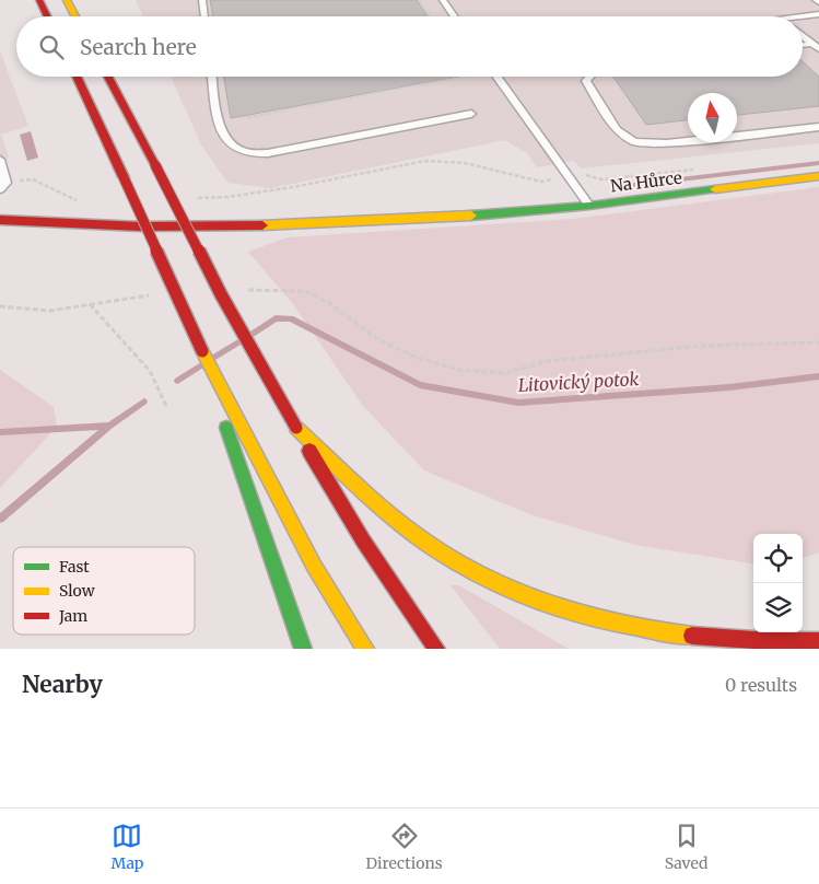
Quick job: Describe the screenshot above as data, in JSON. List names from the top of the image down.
{
  "streets": {
    "main road": ["Na Hůrce"]
  },
  "water": ["Litovický potok"],
  "legend": ["Fast", "Slow", "Jam"],
  "north": "top",
  "page": {
    "search": "Search here",
    "heading": ["Nearby", "0 results"],
    "nav": ["Map", "Directions", "Saved"]
  }
}
